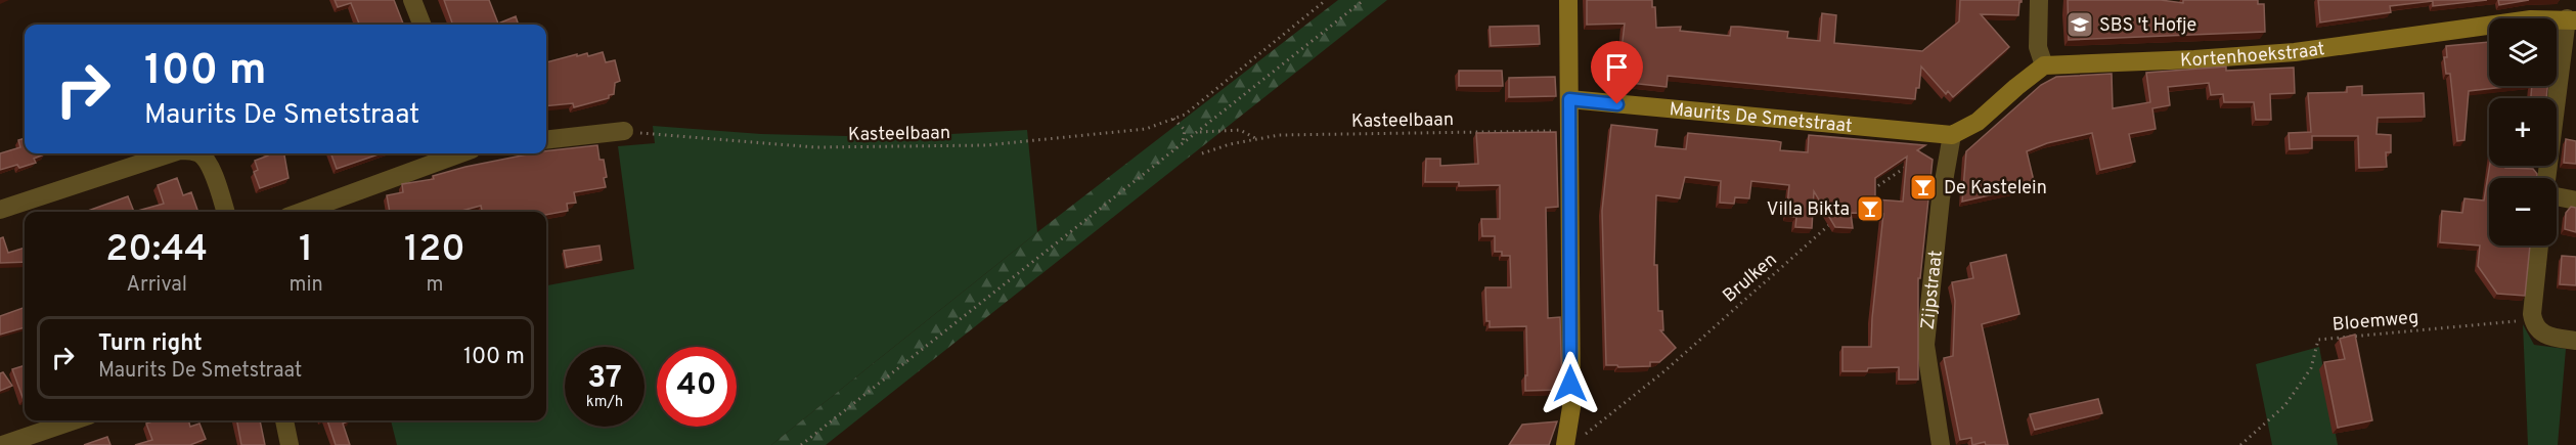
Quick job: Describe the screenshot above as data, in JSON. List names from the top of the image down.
{
  "streets": {
    "street": ["Kortenhoekstraat", "Maurits De Smetstraat", "Zijpstraat"],
    "path": ["Kasteelbaan", "Brulken", "Bloemweg"]
  },
  "crossings": [
    ["Maurits De Smetstraat", "Zijpstraat"]
  ],
  "places": {
    "school or university": ["SBS 't Hofje"],
    "bar": ["De Kastelein", "Villa Bikta"]
  },
  "page": {
    "map_buttons": ["+", "−"],
    "turn": ["100 m", "Maurits De Smetstraat"],
    "eta": [
      "20:44",
      "Arrival",
      "1",
      "min",
      "120",
      "m"
    ],
    "list": [
      {
        "name": "Turn right",
        "note": "Maurits De Smetstraat",
        "value": "100 m"
      }
    ],
    "speed": "37 km/h",
    "limit": "40"
  }
}
